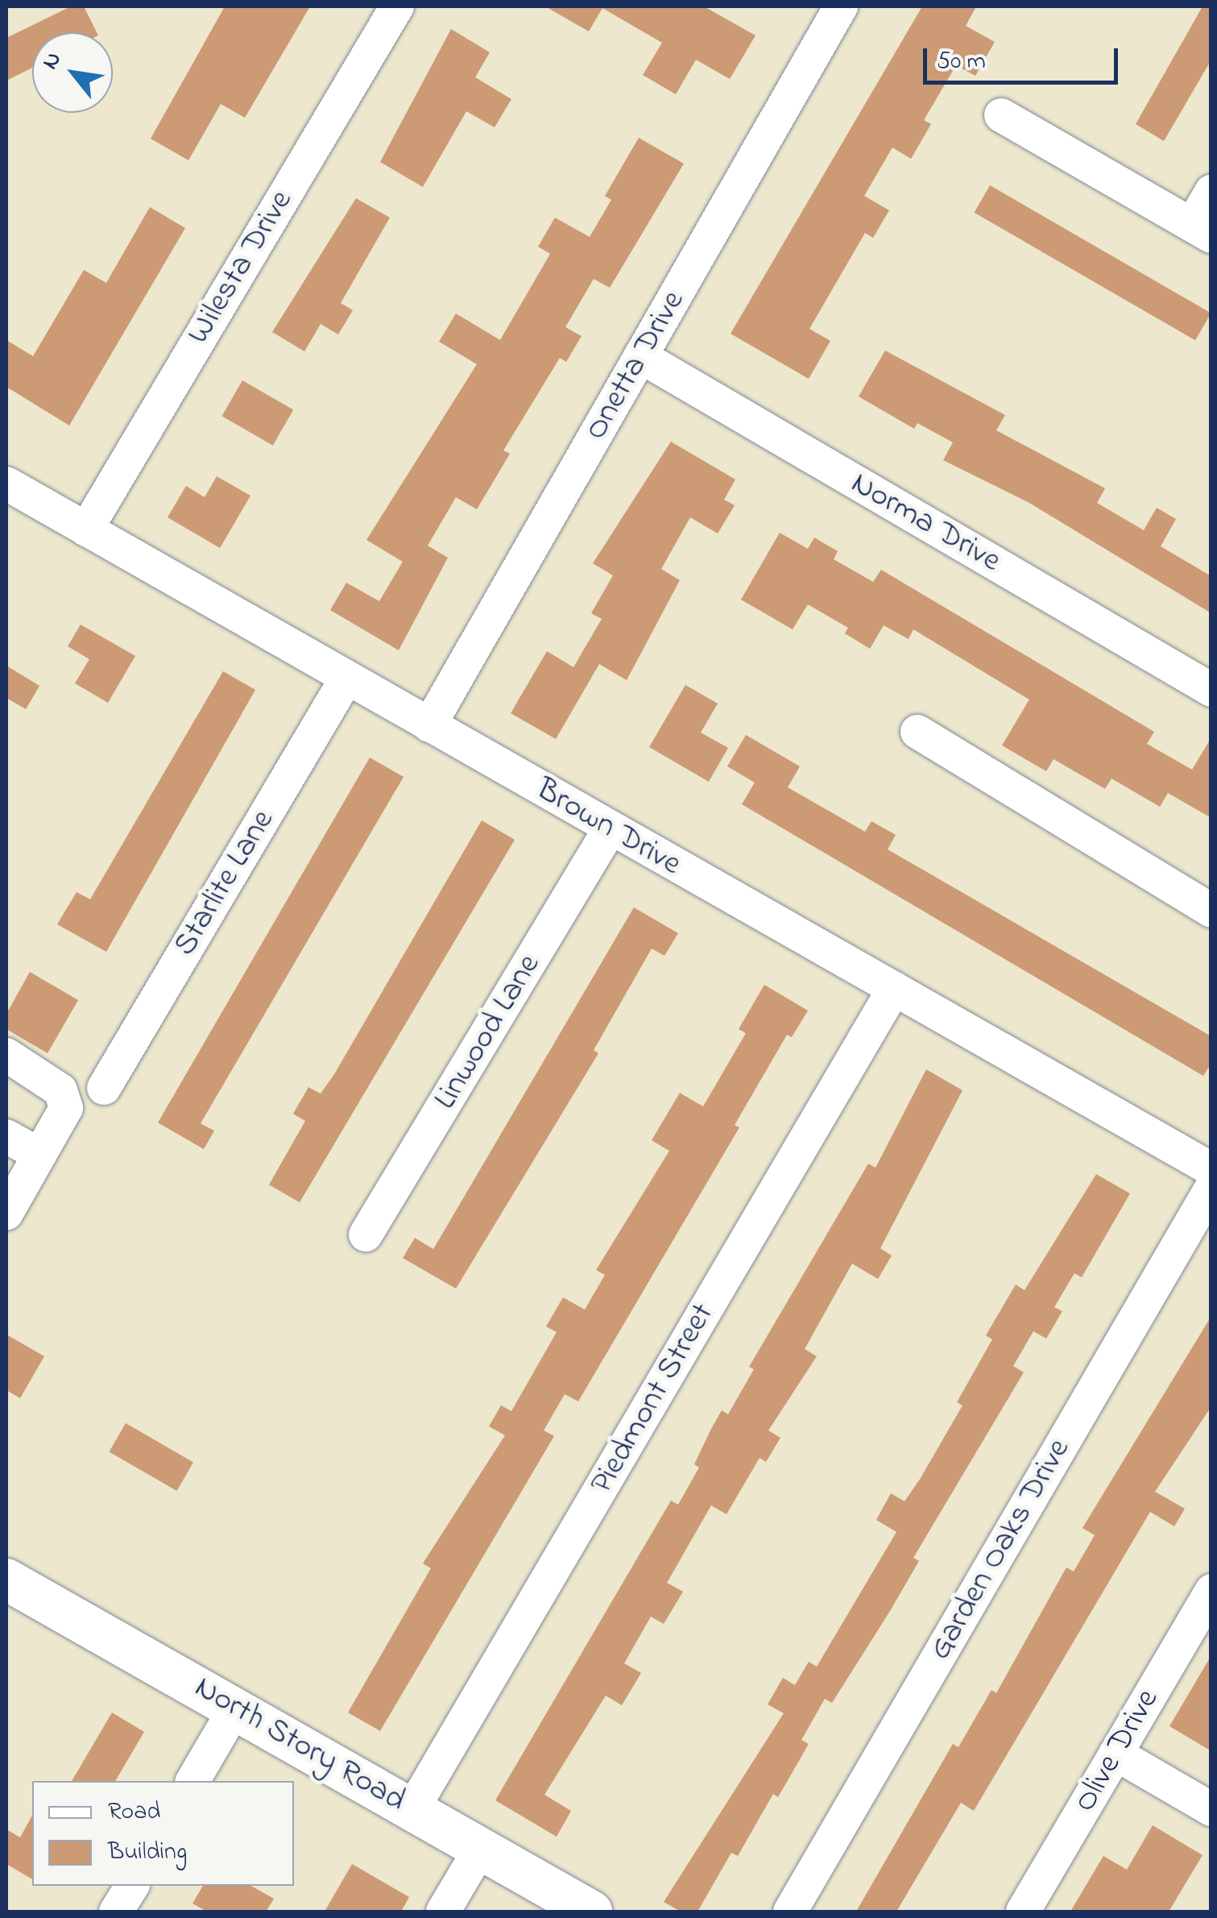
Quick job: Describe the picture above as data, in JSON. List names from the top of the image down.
{
  "streets": {
    "main road": ["North Story Road"],
    "street": [
      "Wilesta Drive",
      "Onetta Drive",
      "Norma Drive",
      "Brown Drive",
      "Starlite Lane",
      "Linwood Lane",
      "Piedmont Street",
      "Garden Oaks Drive",
      "Olive Drive"
    ]
  },
  "crossings": [
    ["Wilesta Drive", "Brown Drive"],
    ["Onetta Drive", "Norma Drive"],
    ["Onetta Drive", "Brown Drive"],
    ["Brown Drive", "Starlite Lane"],
    ["Brown Drive", "Linwood Lane"],
    ["Brown Drive", "Piedmont Street"],
    ["Piedmont Street", "North Story Road"]
  ],
  "legend": ["Road", "Building"],
  "scale_bar": "50 m",
  "north": "top left"
}
